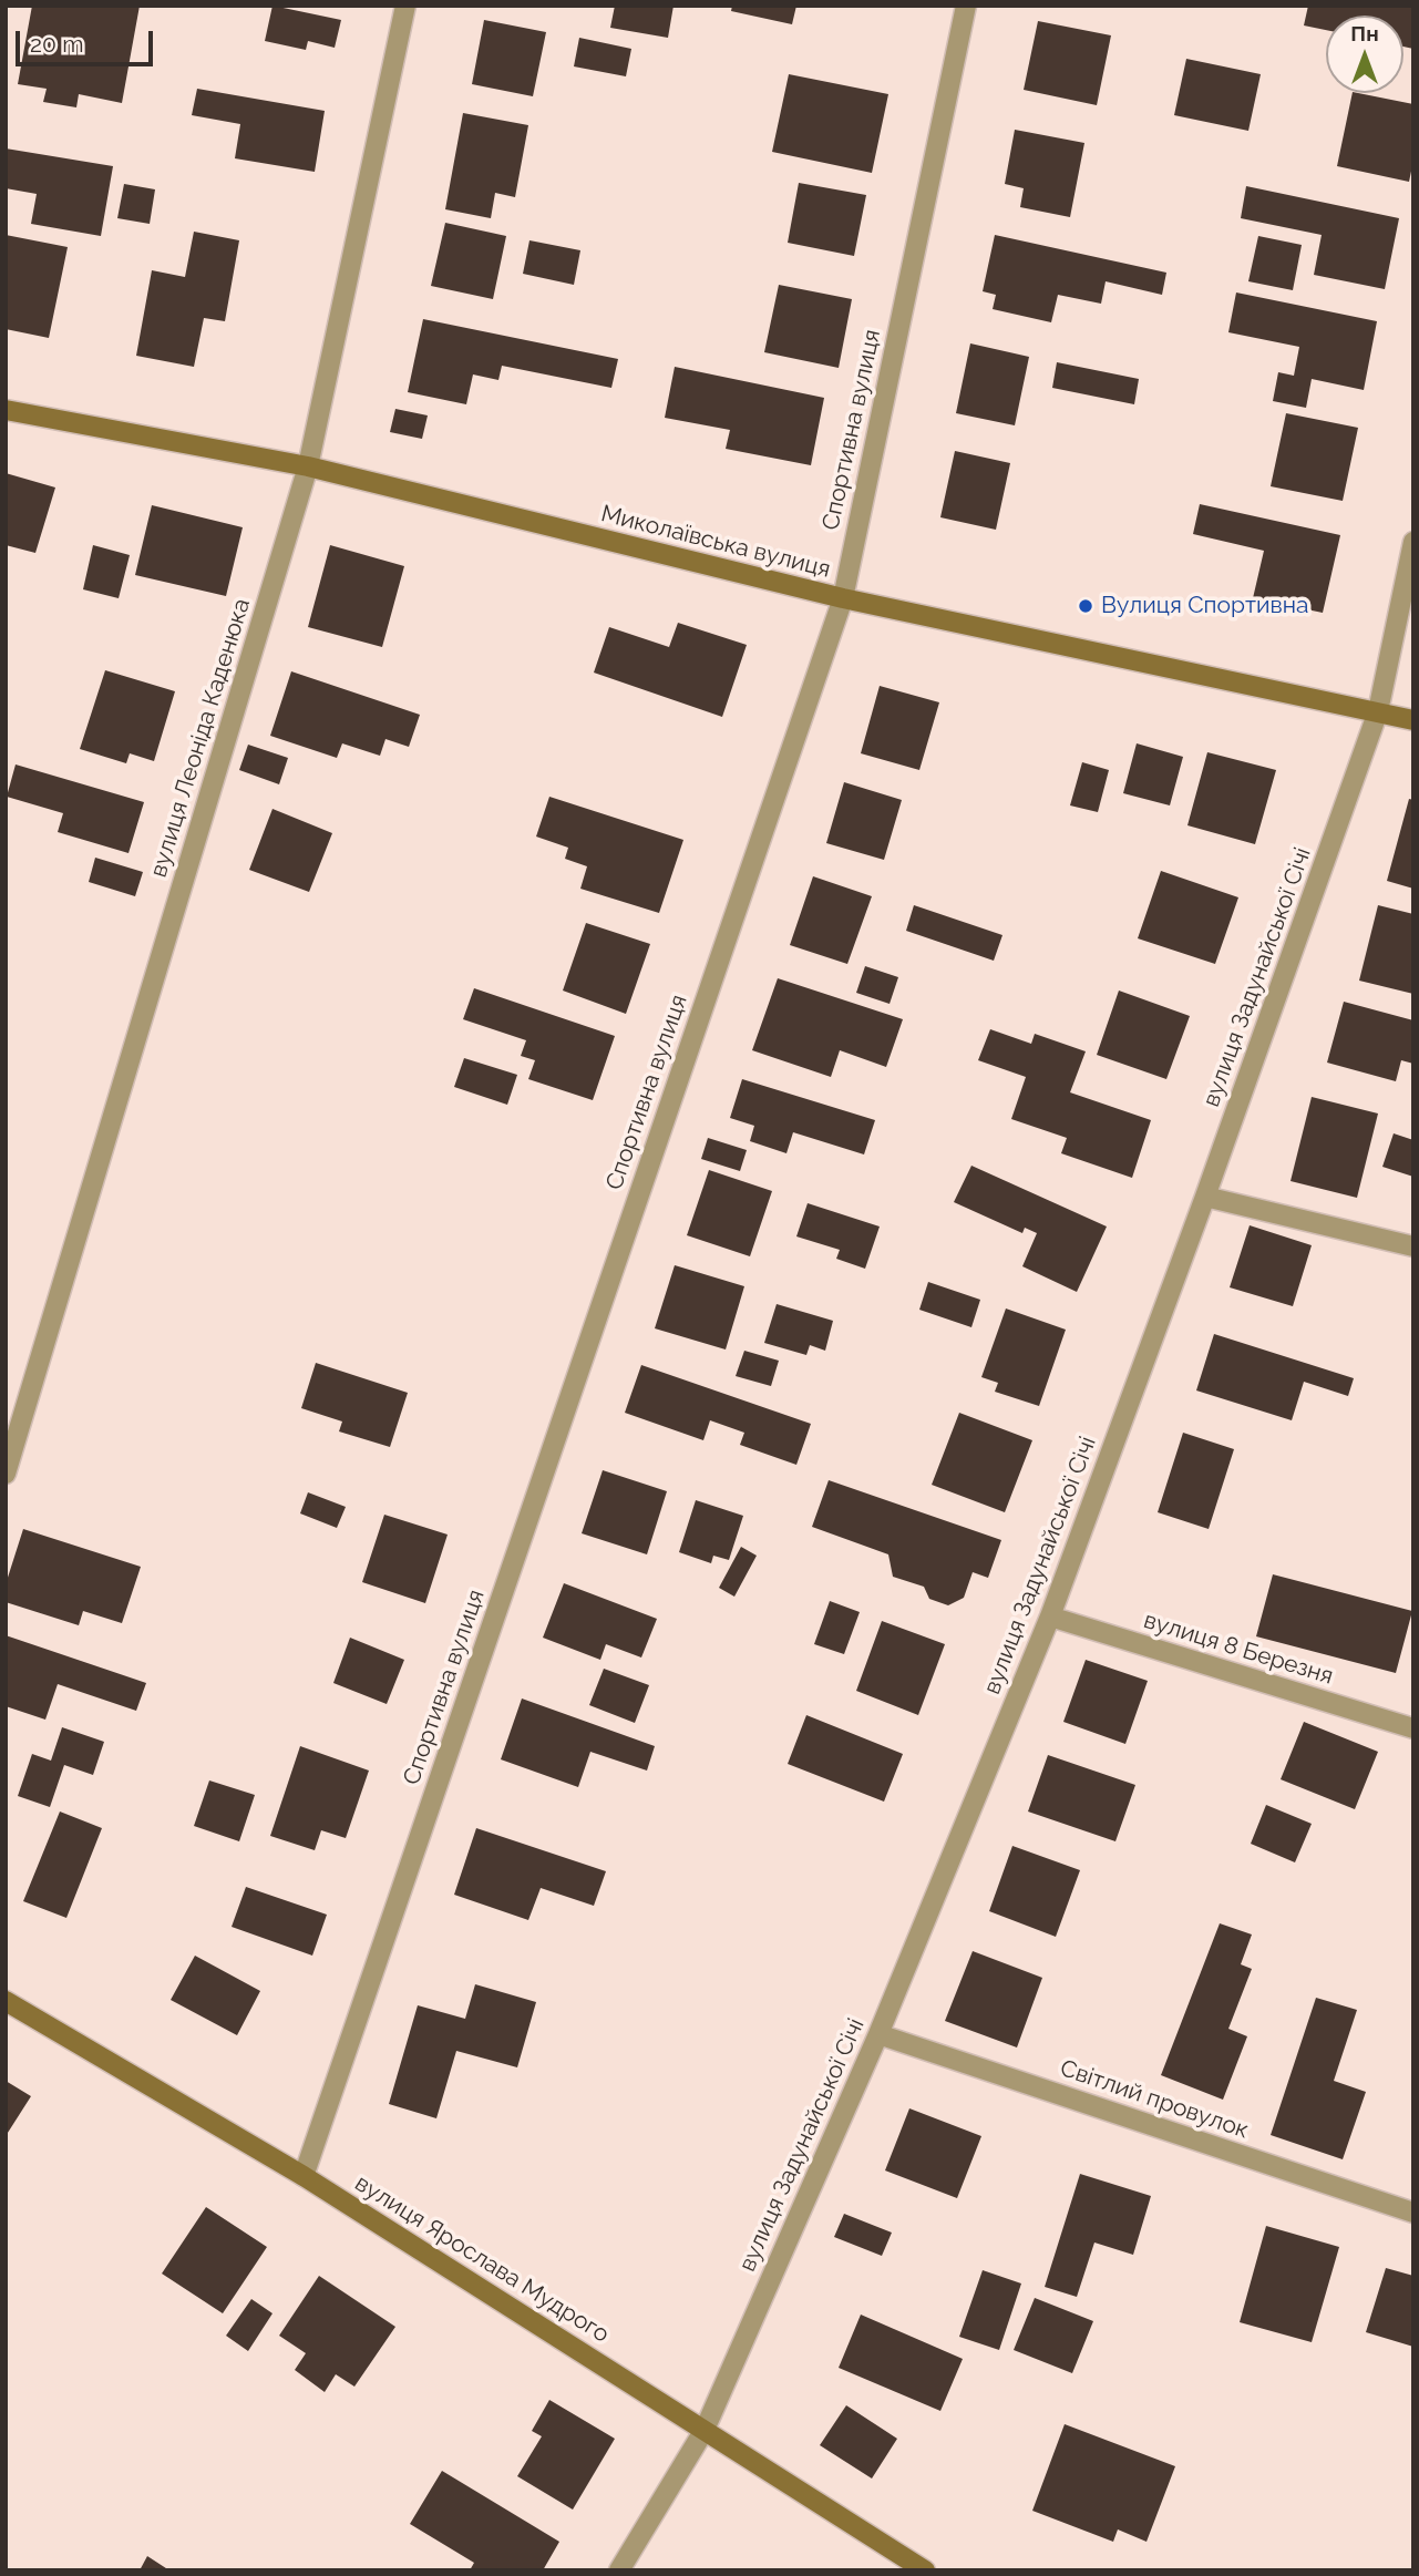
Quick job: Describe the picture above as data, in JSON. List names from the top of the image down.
{
  "streets": {
    "street": [
      "Спортивна вулиця",
      "Миколаївська вулиця",
      "вулиця Леоніда Каденюка",
      "вулиця Задунайської Січі",
      "вулиця 8 Березня",
      "Світлий провулок",
      "вулиця Ярослава Мудрого"
    ]
  },
  "crossings": [
    ["Спортивна вулиця", "Миколаївська вулиця"],
    ["Спортивна вулиця", "вулиця Ярослава Мудрого"],
    ["Миколаївська вулиця", "вулиця Леоніда Каденюка"],
    ["Миколаївська вулиця", "вулиця Задунайської Січі"],
    ["вулиця Задунайської Січі", "вулиця 8 Березня"],
    ["вулиця Задунайської Січі", "Світлий провулок"],
    ["вулиця Задунайської Січі", "вулиця Ярослава Мудрого"]
  ],
  "places": ["Вулиця Спортивна"],
  "scale_bar": "20 m",
  "north": "top"
}
